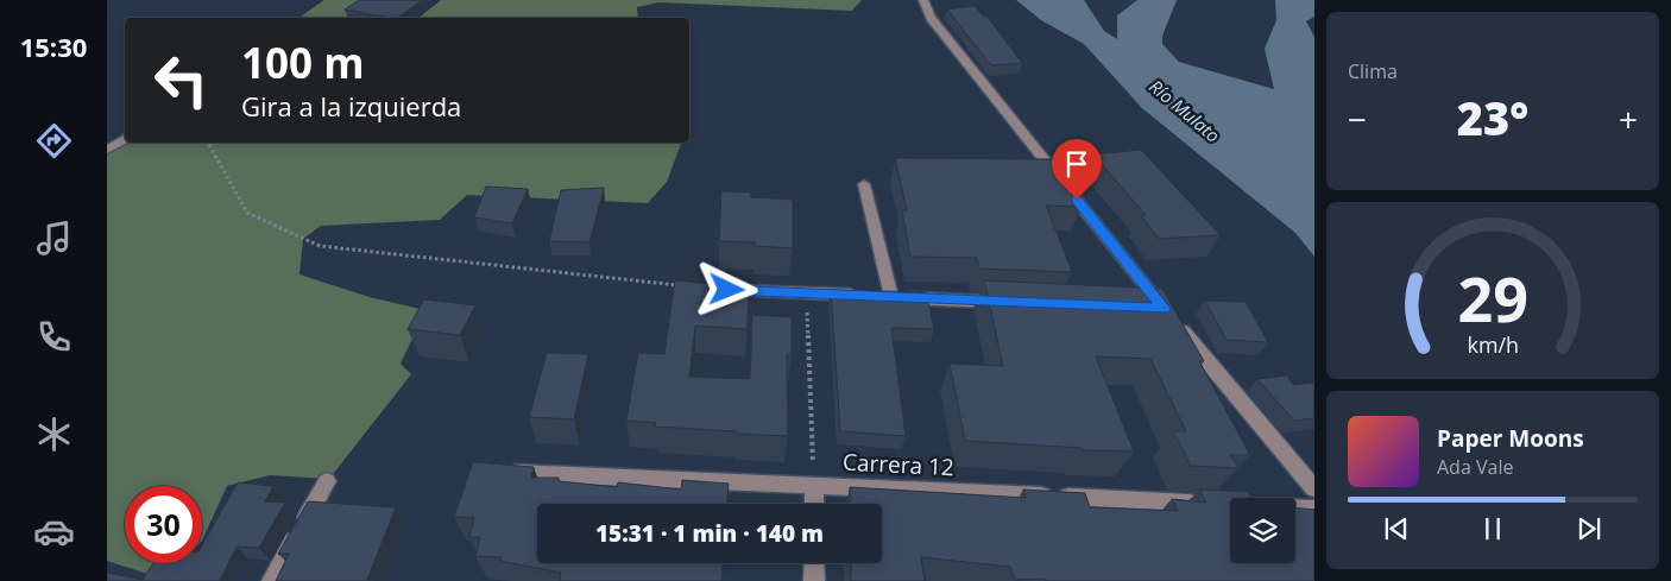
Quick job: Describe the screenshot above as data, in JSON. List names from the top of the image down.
{
  "streets": {
    "street": ["Carrera 12"]
  },
  "water": ["Río Mulato"],
  "page": {
    "tabs": "15:30",
    "tile": "Clima",
    "turn": ["100 m", "Gira a la izquierda"],
    "heat": ["−", "23°", "+"],
    "song": ["Paper Moons", "Ada Vale"],
    "limit": "30",
    "trip": "15:31 · 1 min · 140 m",
    "gauge": ["29", "km/h"]
  }
}
